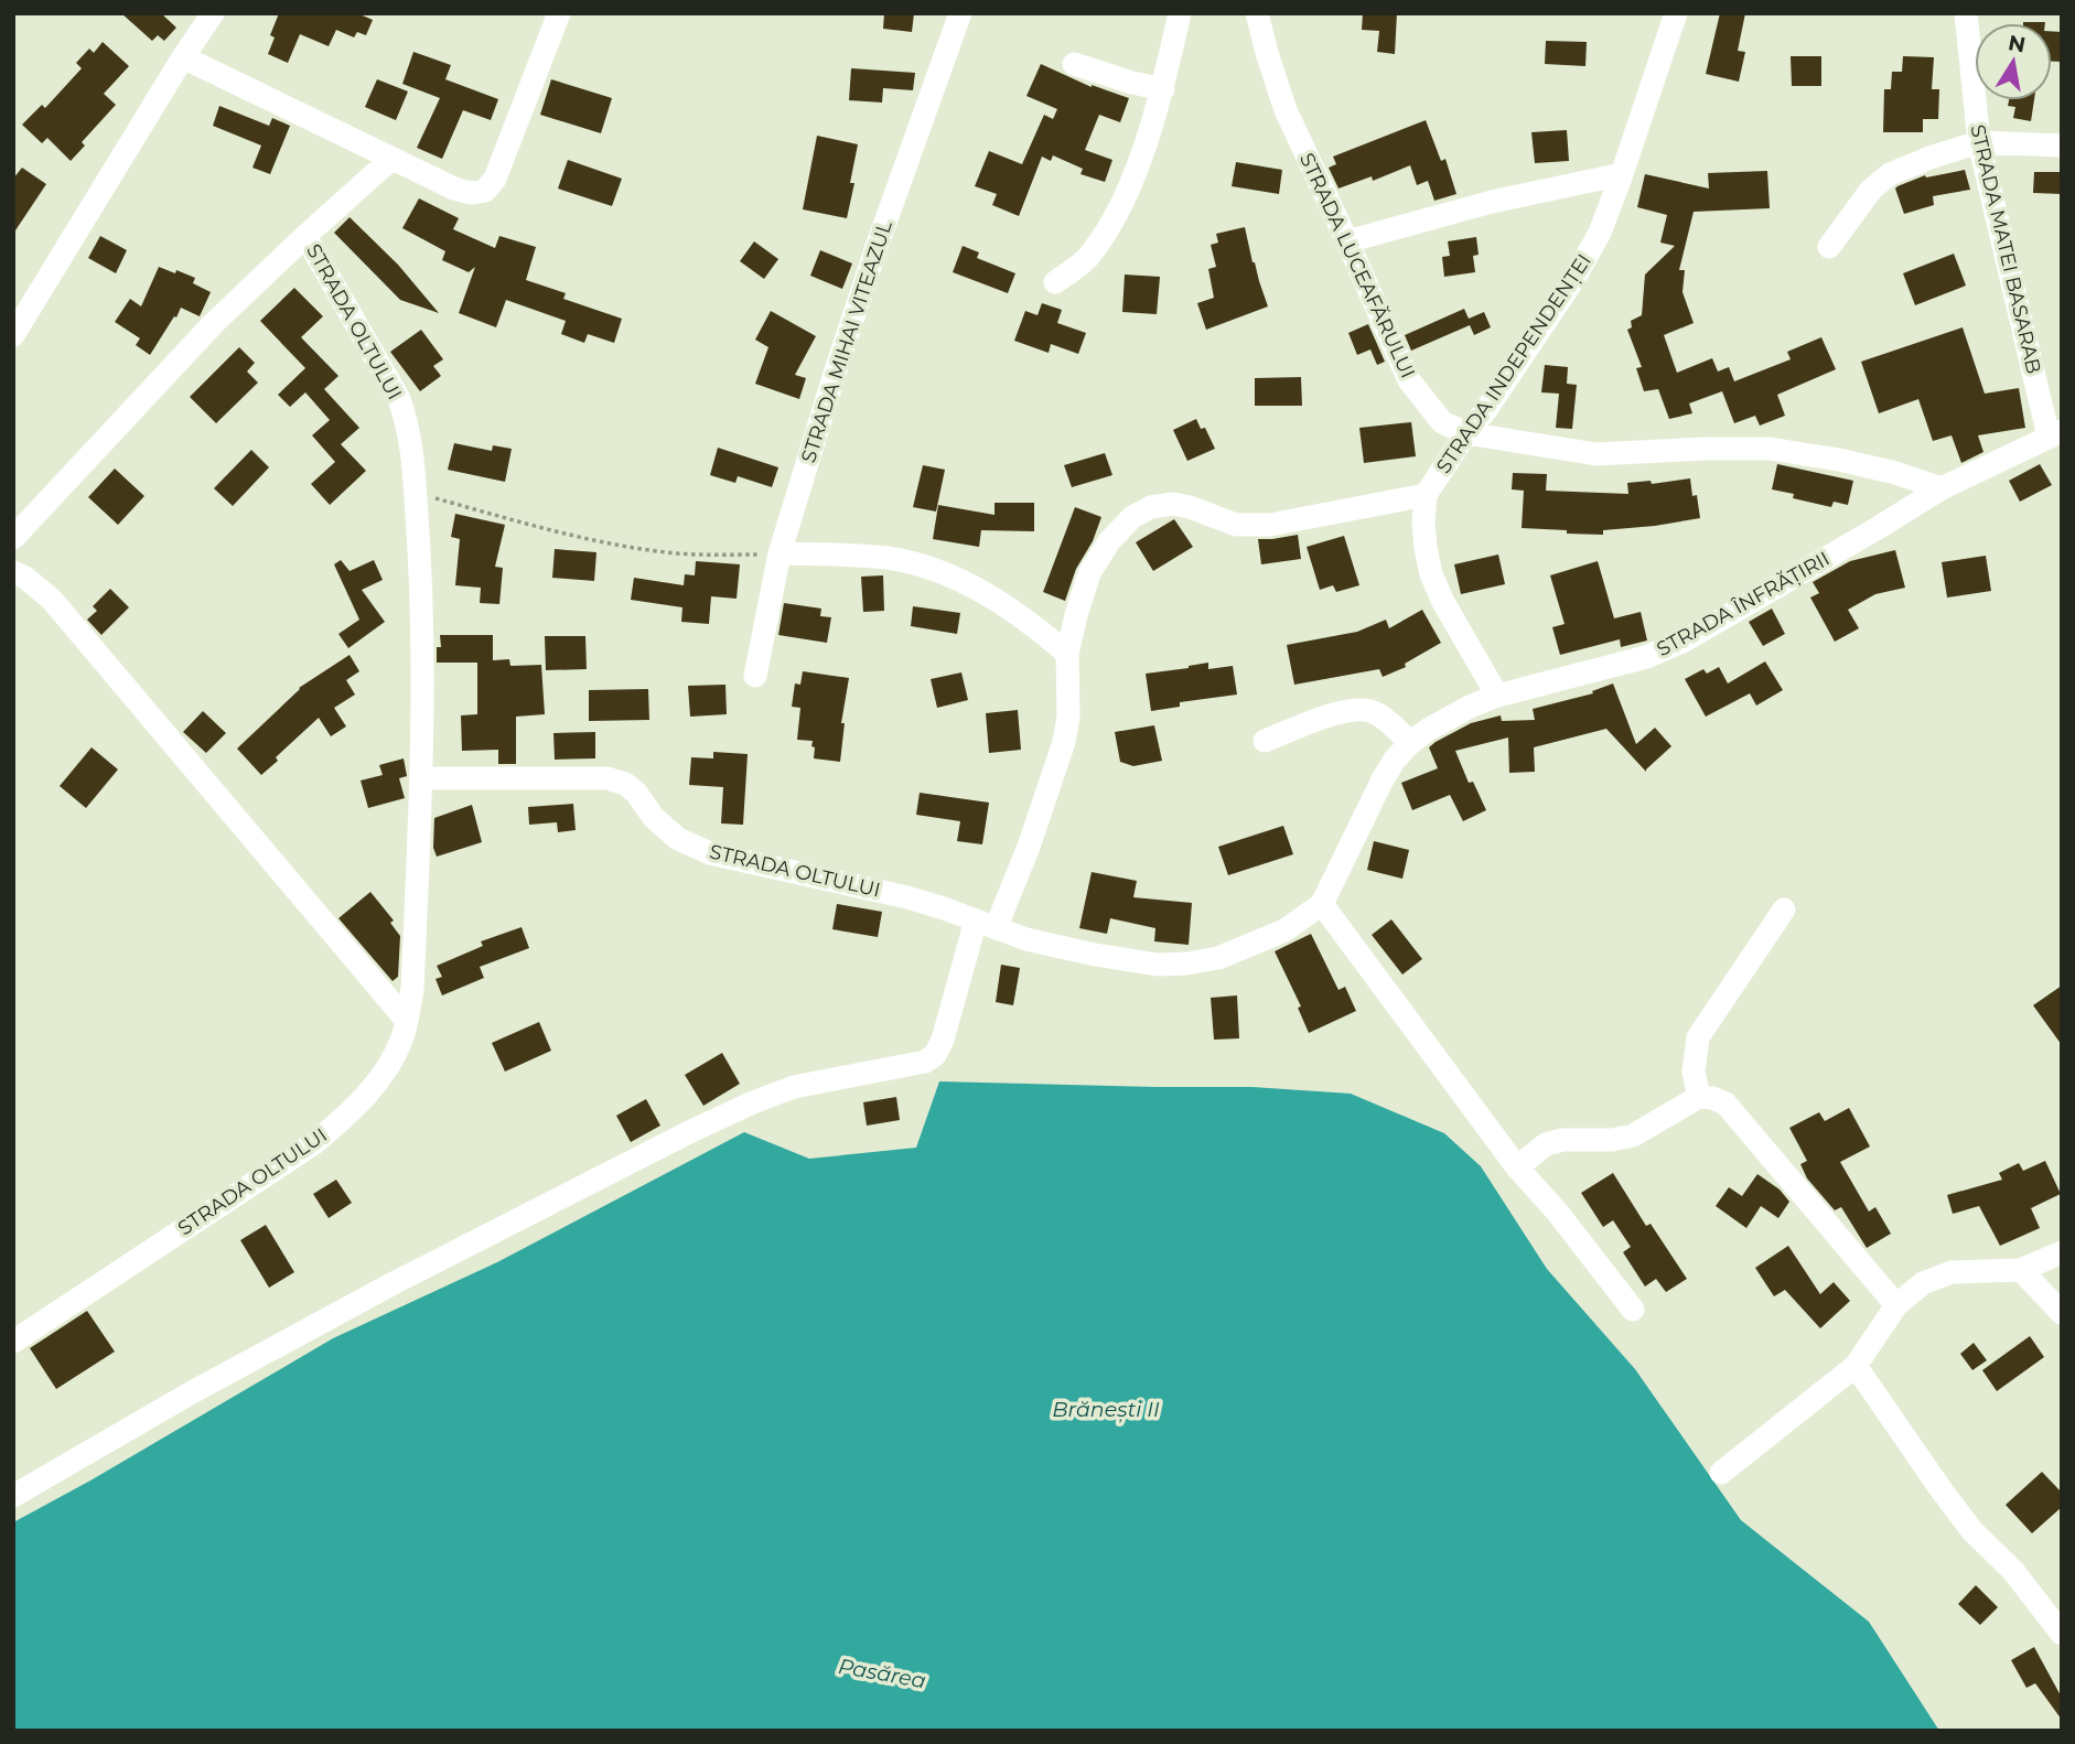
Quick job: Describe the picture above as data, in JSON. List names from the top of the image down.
{
  "streets": {
    "street": [
      "STRADA MATEI BASARAB",
      "STRADA LUCEAFĂRULUI",
      "STRADA OLTULUI",
      "STRADA MIHAI VITEAZUL",
      "STRADA INDEPENDENȚEI",
      "STRADA ÎNFRĂȚIRII"
    ]
  },
  "crossings": [
    ["STRADA MATEI BASARAB", "STRADA ÎNFRĂȚIRII"],
    ["STRADA LUCEAFĂRULUI", "STRADA INDEPENDENȚEI"],
    ["STRADA LUCEAFĂRULUI", "STRADA ÎNFRĂȚIRII"],
    ["STRADA OLTULUI", "STRADA INDEPENDENȚEI"],
    ["STRADA OLTULUI", "STRADA ÎNFRĂȚIRII"],
    ["STRADA INDEPENDENȚEI", "STRADA ÎNFRĂȚIRII"]
  ],
  "water": ["Brănești II", "Pasărea"],
  "north": "top"
}
